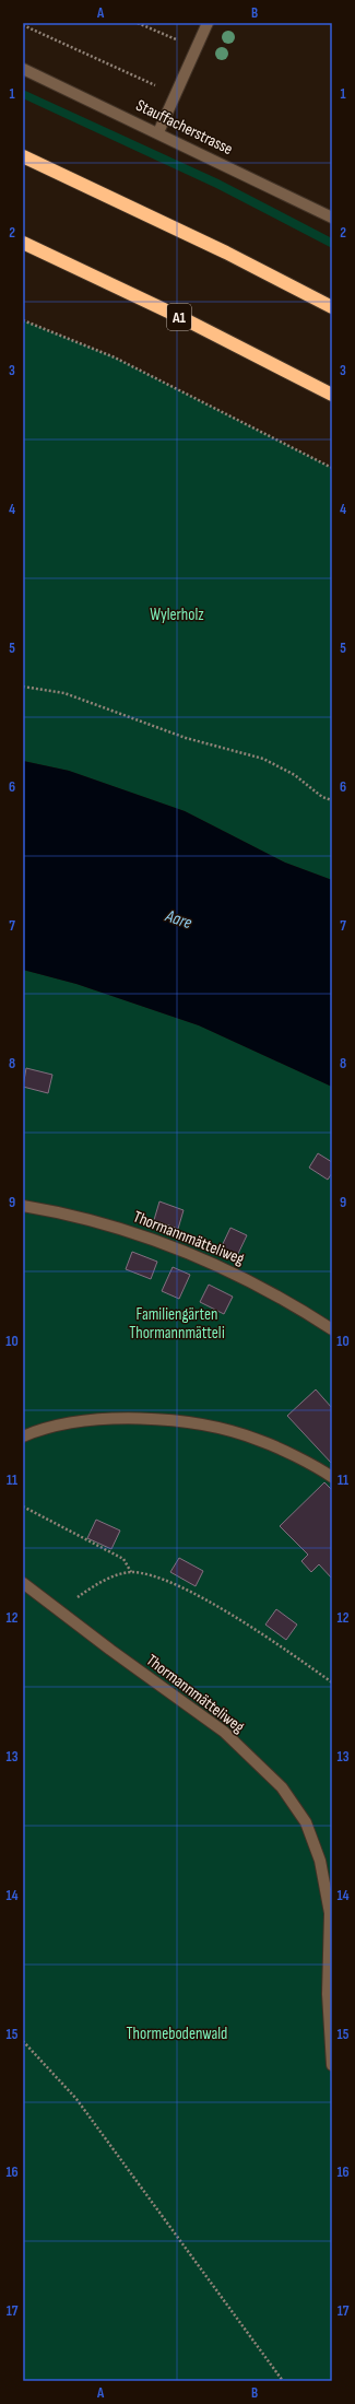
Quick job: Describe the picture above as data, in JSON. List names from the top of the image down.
{
  "streets": {
    "highway": ["A1"],
    "street": ["Stauffacherstrasse", "Thormannmätteliweg"]
  },
  "water": ["Aare"],
  "parks": ["Wylerholz", "Familiengärten Thormannmätteli", "Thormebodenwald"],
  "grid": {
    "columns": ["A", "B"],
    "rows": [
      "1",
      "2",
      "3",
      "4",
      "5",
      "6",
      "7",
      "8",
      "9",
      "10",
      "11",
      "12",
      "13",
      "14",
      "15",
      "16",
      "17"
    ]
  }
}
